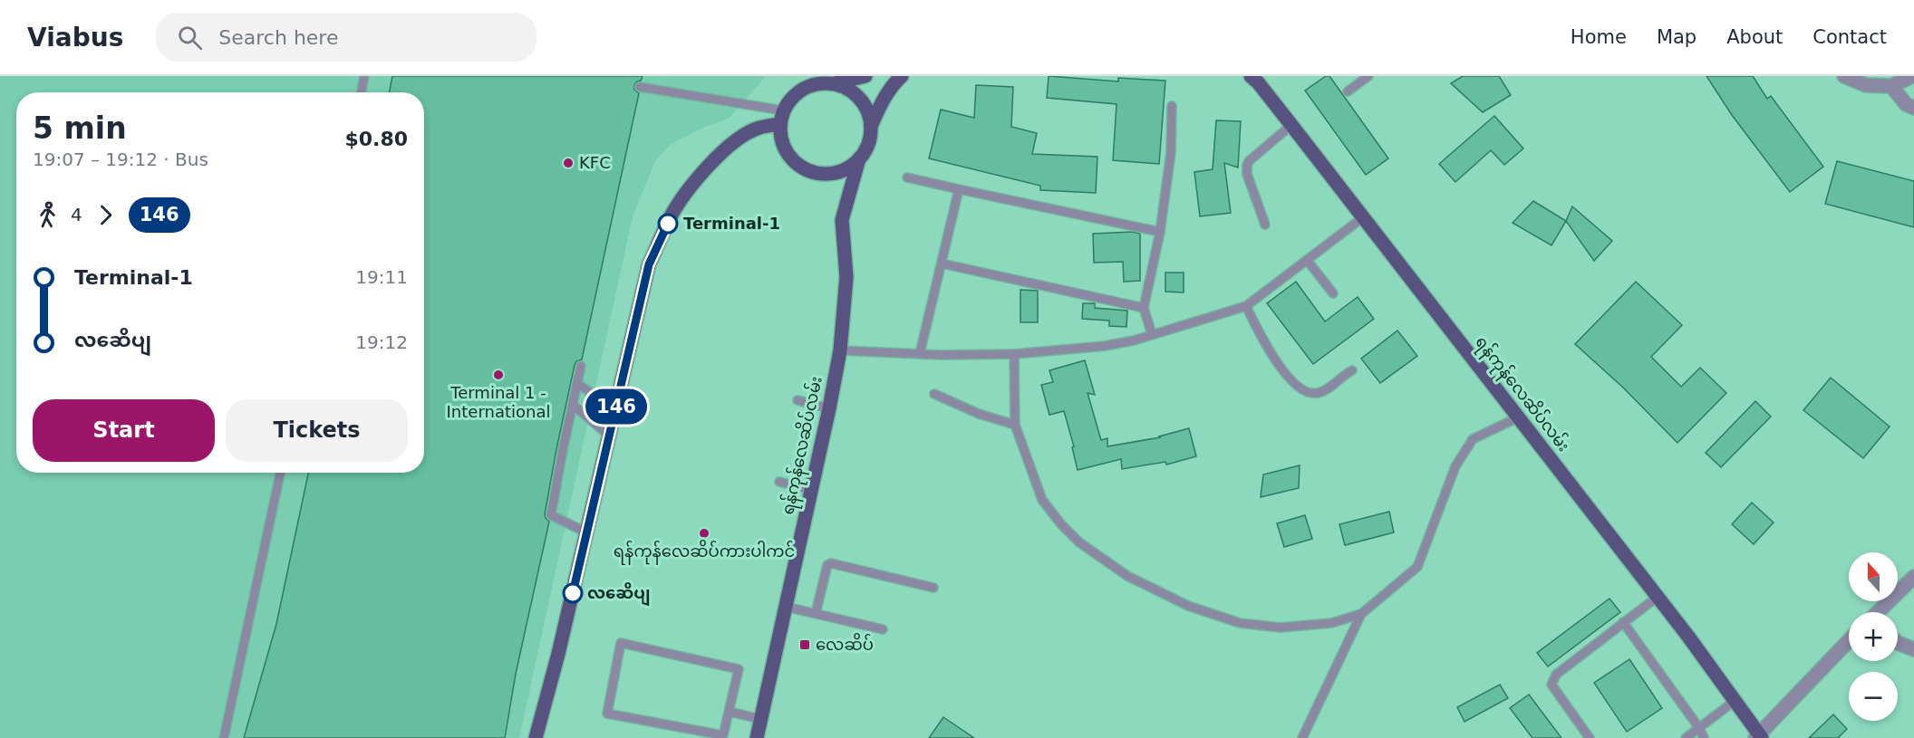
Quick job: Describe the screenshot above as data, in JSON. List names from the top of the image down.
{
  "streets": {
    "main road": ["ရန်ကုန်လေဆိပ်လမ်း"]
  },
  "places": {
    "other": [
      "KFC",
      "Terminal-1",
      "Terminal 1 - International",
      "ရန်ကုန်လေဆိပ်ကားပါကင်",
      "လဆေိပျ"
    ],
    "transit": ["လေဆိပ်"]
  },
  "lines": ["bus line 146"],
  "north": "top",
  "page": {
    "header": "Viabus",
    "search": "Search here",
    "nav": [
      "Home",
      "Map",
      "About",
      "Contact"
    ],
    "on_map": "146",
    "heading": ["5 min", "19:07 – 19:12 · Bus", "$0.80"],
    "legs": ["4", "146"],
    "list": [
      {
        "name": "Terminal-1",
        "value": "19:11"
      },
      {
        "name": "လဆေိပျ",
        "value": "19:12"
      }
    ],
    "buttons": ["Start", "Tickets"],
    "map_buttons": ["+", "−"]
  }
}
